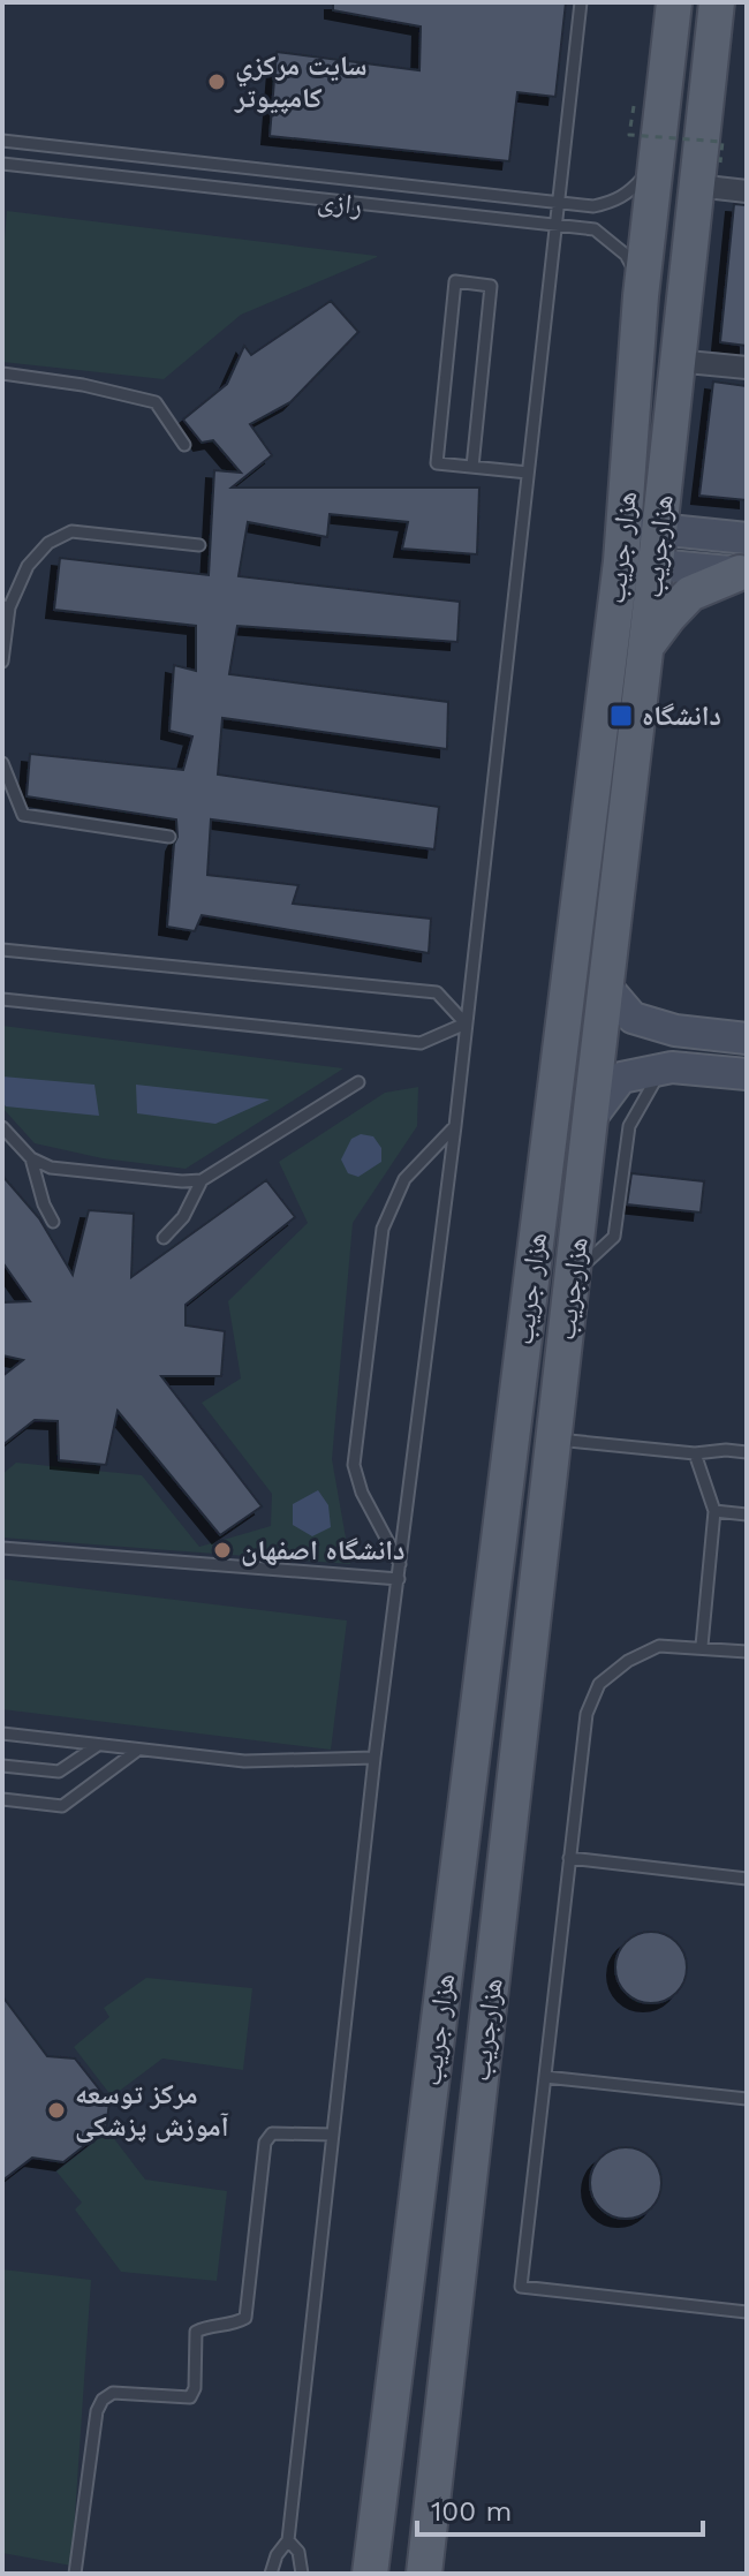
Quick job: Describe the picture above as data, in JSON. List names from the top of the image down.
{
  "streets": {
    "main road": ["هزارجریب", "هزار جریب"],
    "lane": ["رازی"]
  },
  "crossings": [
    ["رازی", "هزار جریب"]
  ],
  "places": {
    "other": ["سايت مرکزي کامپيوتر", "دانشگاه اصفهان", "مرکز توسعه آموزش پزشکی"],
    "transit": ["دانشگاه"]
  },
  "scale_bar": "100 m"
}
